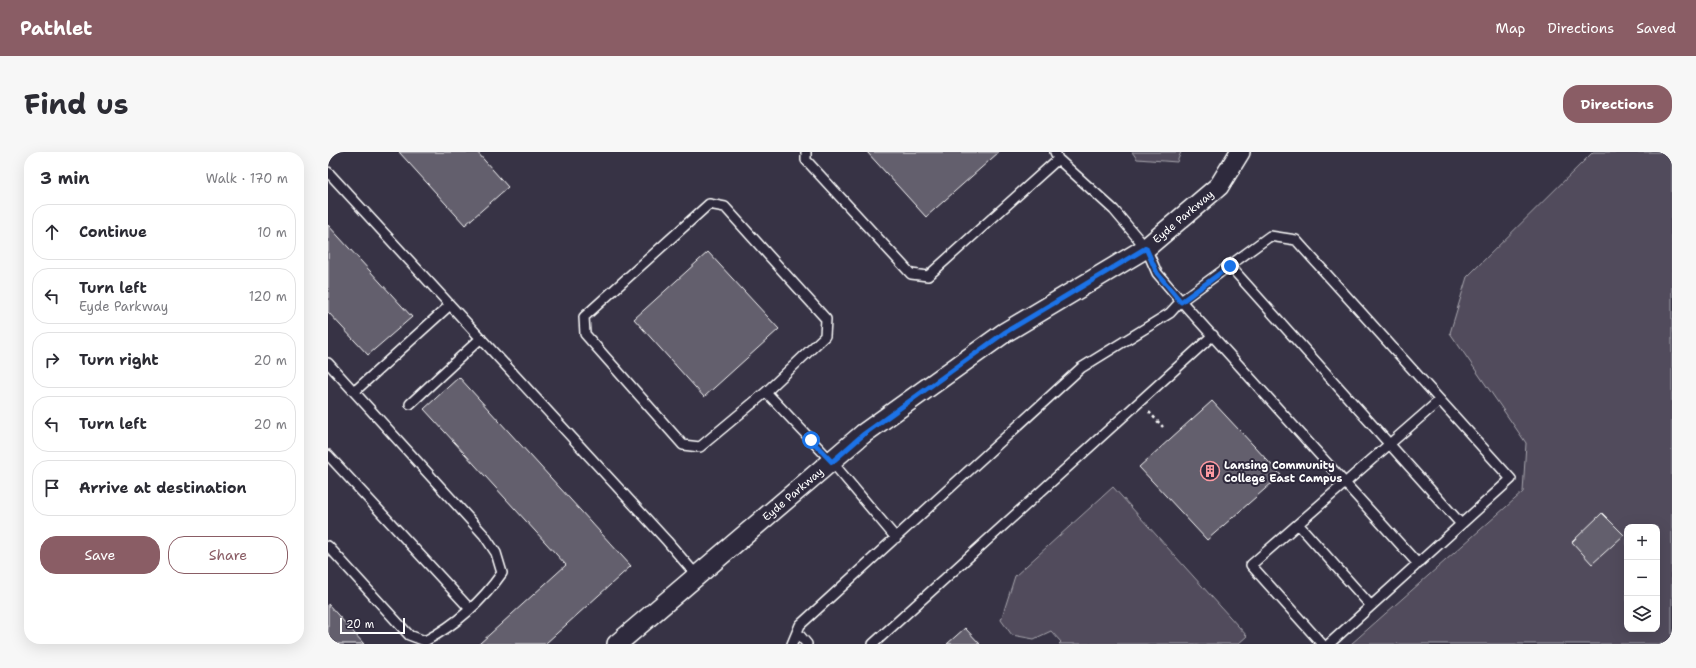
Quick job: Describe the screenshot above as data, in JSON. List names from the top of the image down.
{
  "streets": {
    "street": ["Eyde Parkway"]
  },
  "places": {
    "building": ["Lansing Community College East Campus"]
  },
  "scale_bar": "20 m",
  "page": {
    "header": "Pathlet",
    "nav": ["Map", "Directions", "Saved"],
    "title": "Find us",
    "buttons": [
      "Directions",
      ["Save", "Share"]
    ],
    "heading": ["3 min", "Walk · 170 m"],
    "list": [
      ["Continue", "10 m"],
      ["Turn left", "Eyde Parkway", "120 m"],
      ["Turn right", "20 m"],
      ["Turn left", "20 m"],
      "Arrive at destination"
    ],
    "map_buttons": ["+", "−"],
    "scale": "20 m"
  }
}
